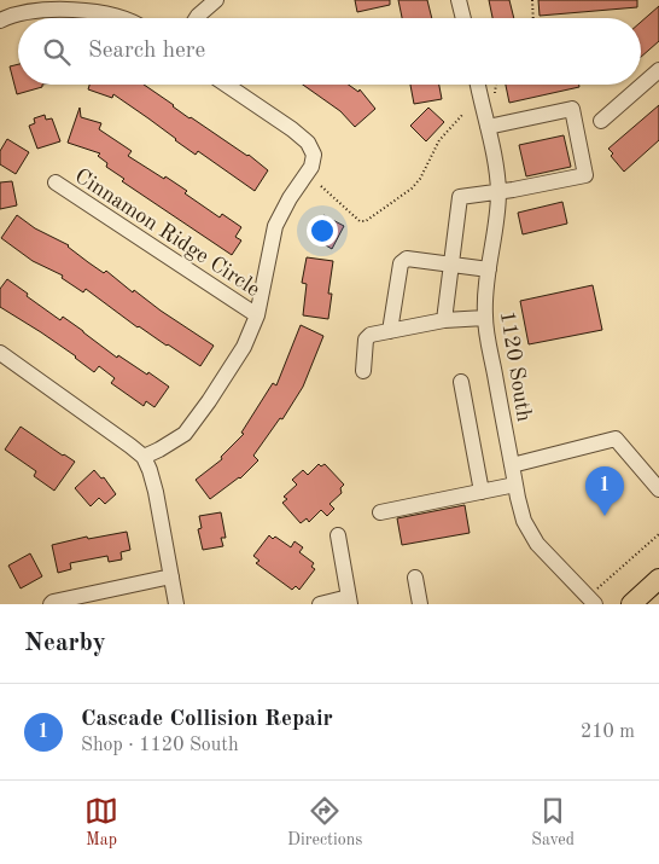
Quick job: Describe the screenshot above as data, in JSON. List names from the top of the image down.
{
  "streets": {
    "street": ["Cinnamon Ridge Circle", "1120 South"]
  },
  "page": {
    "search": "Search here",
    "pins": "1",
    "heading": "Nearby",
    "list": [
      {
        "mark": "1",
        "name": "Cascade Collision Repair",
        "note": "Shop · 1120 South",
        "value": "210 m"
      }
    ],
    "nav": ["Map", "Directions", "Saved"]
  }
}
